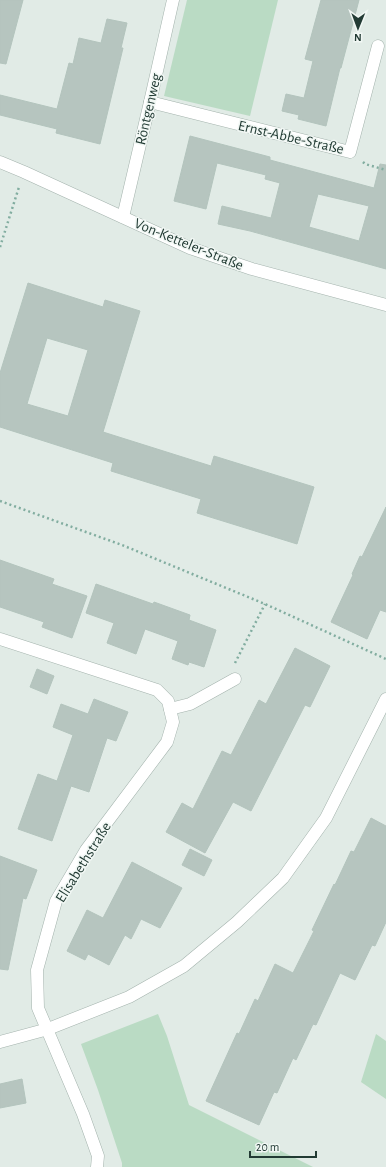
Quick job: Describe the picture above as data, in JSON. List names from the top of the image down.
{
  "streets": {
    "street": [
      "Röntgenweg",
      "Ernst-Abbe-Straße",
      "Von-Ketteler-Straße",
      "Elisabethstraße"
    ]
  },
  "crossings": [
    ["Röntgenweg", "Ernst-Abbe-Straße"],
    ["Röntgenweg", "Von-Ketteler-Straße"]
  ],
  "scale_bar": "20 m",
  "north": "bottom"
}
